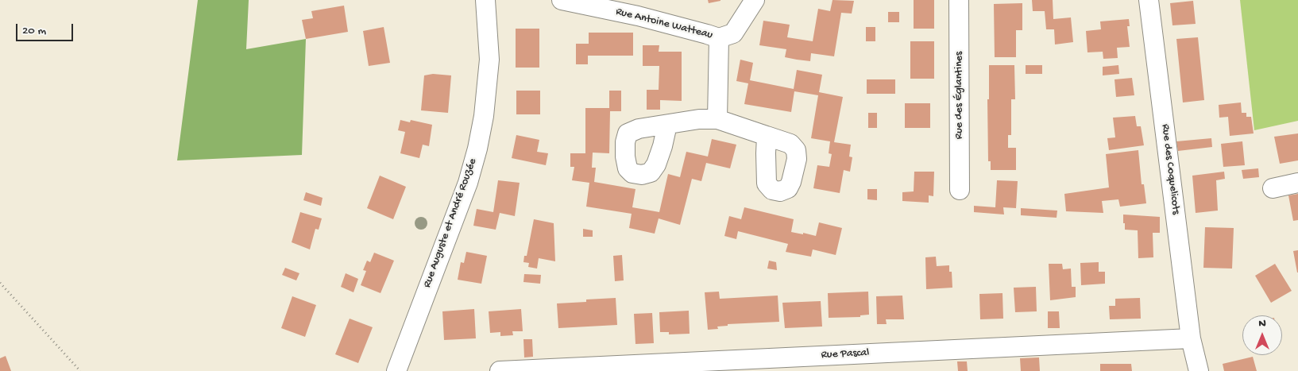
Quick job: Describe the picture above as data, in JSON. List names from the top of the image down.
{
  "streets": {
    "street": [
      "Rue Antoine Watteau",
      "Rue des Églantines",
      "Rue des Coquelicots",
      "Rue Auguste et André Rouzée",
      "Rue Pascal"
    ]
  },
  "crossings": [
    ["Rue des Coquelicots", "Rue Pascal"]
  ],
  "scale_bar": "20 m",
  "north": "top"
}
